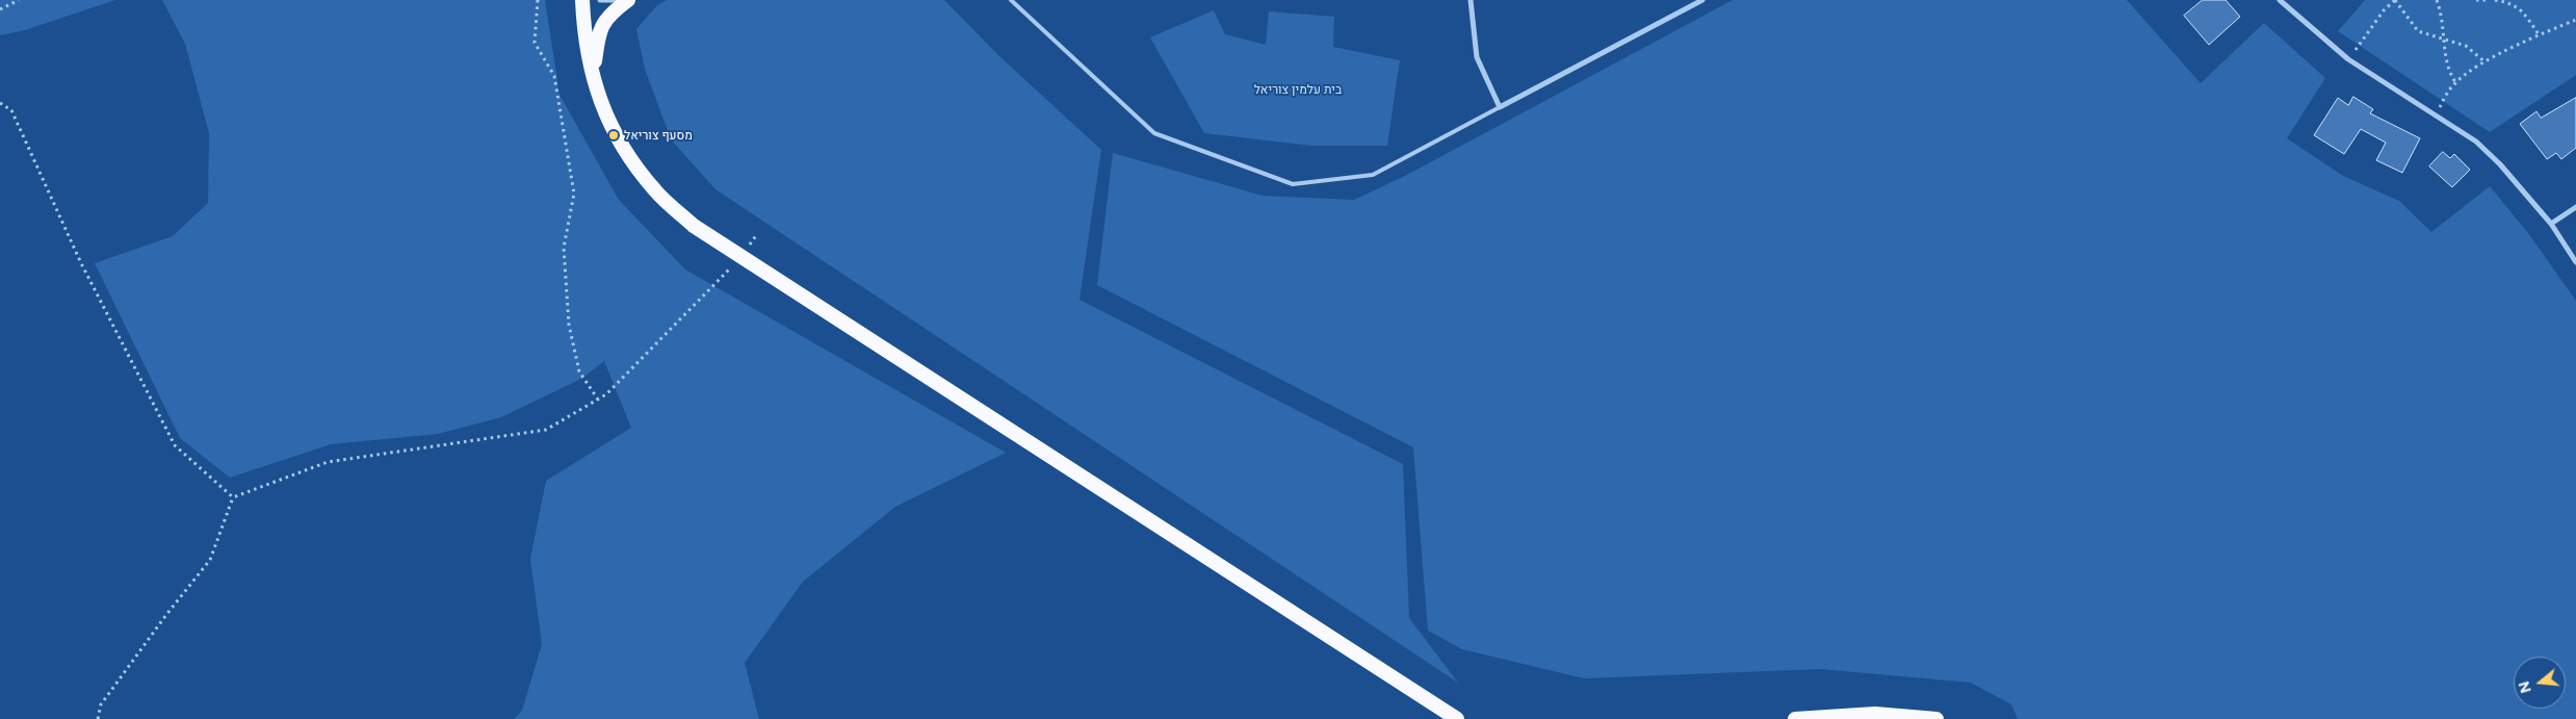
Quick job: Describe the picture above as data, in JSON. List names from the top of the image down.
{
  "parks": ["בית עלמין צוריאל"],
  "places": ["מסעף צוריאל"],
  "north": "left"
}
